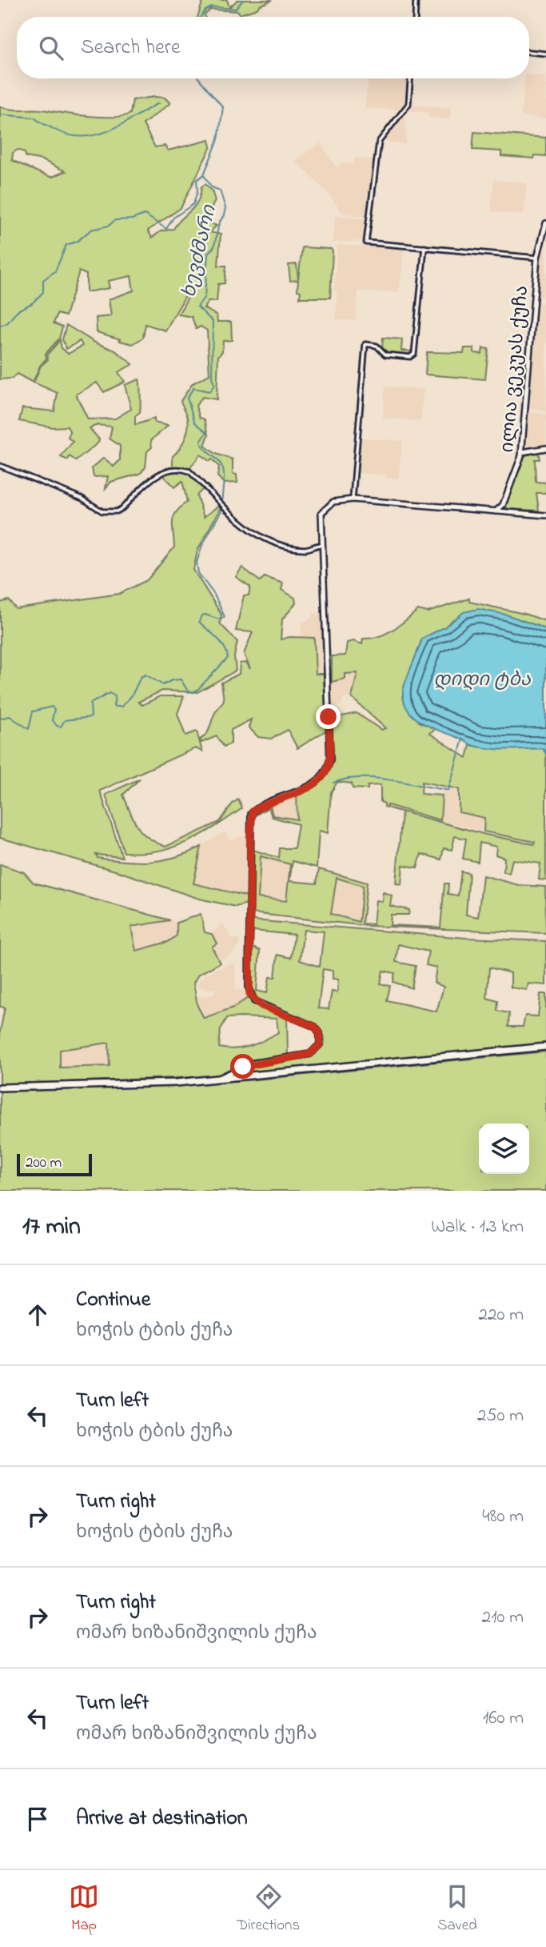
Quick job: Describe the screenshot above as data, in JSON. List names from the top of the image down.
{
  "streets": {
    "main road": ["ილია ვეკუას ქუჩა"]
  },
  "water": ["ხევძმარი", "დიდი ტბა"],
  "scale_bar": "200 m",
  "page": {
    "search": "Search here",
    "scale": "200 m",
    "heading": ["17 min", "Walk · 1.3 km"],
    "list": [
      ["Continue", "ხოჭის ტბის ქუჩა", "220 m"],
      ["Turn left", "ხოჭის ტბის ქუჩა", "250 m"],
      ["Turn right", "ხოჭის ტბის ქუჩა", "480 m"],
      ["Turn right", "ომარ ხიზანიშვილის ქუჩა", "210 m"],
      ["Turn left", "ომარ ხიზანიშვილის ქუჩა", "160 m"],
      "Arrive at destination"
    ],
    "nav": ["Map", "Directions", "Saved"]
  }
}
